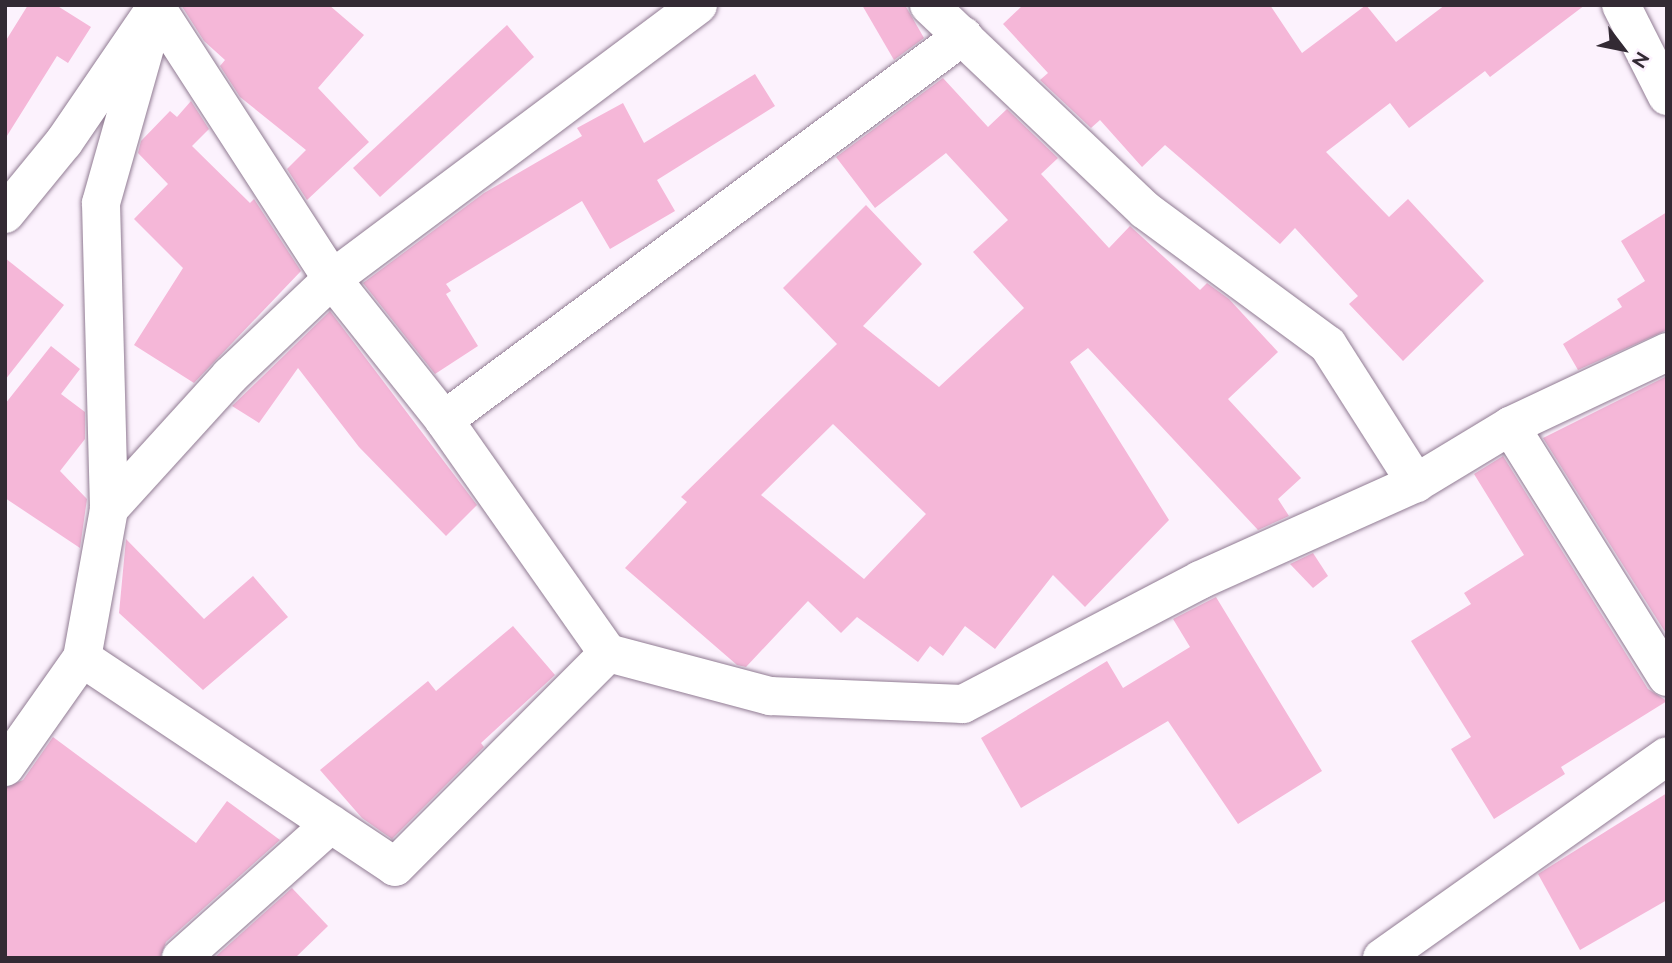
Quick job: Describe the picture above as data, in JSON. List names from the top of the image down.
{
  "north": "bottom right"
}
